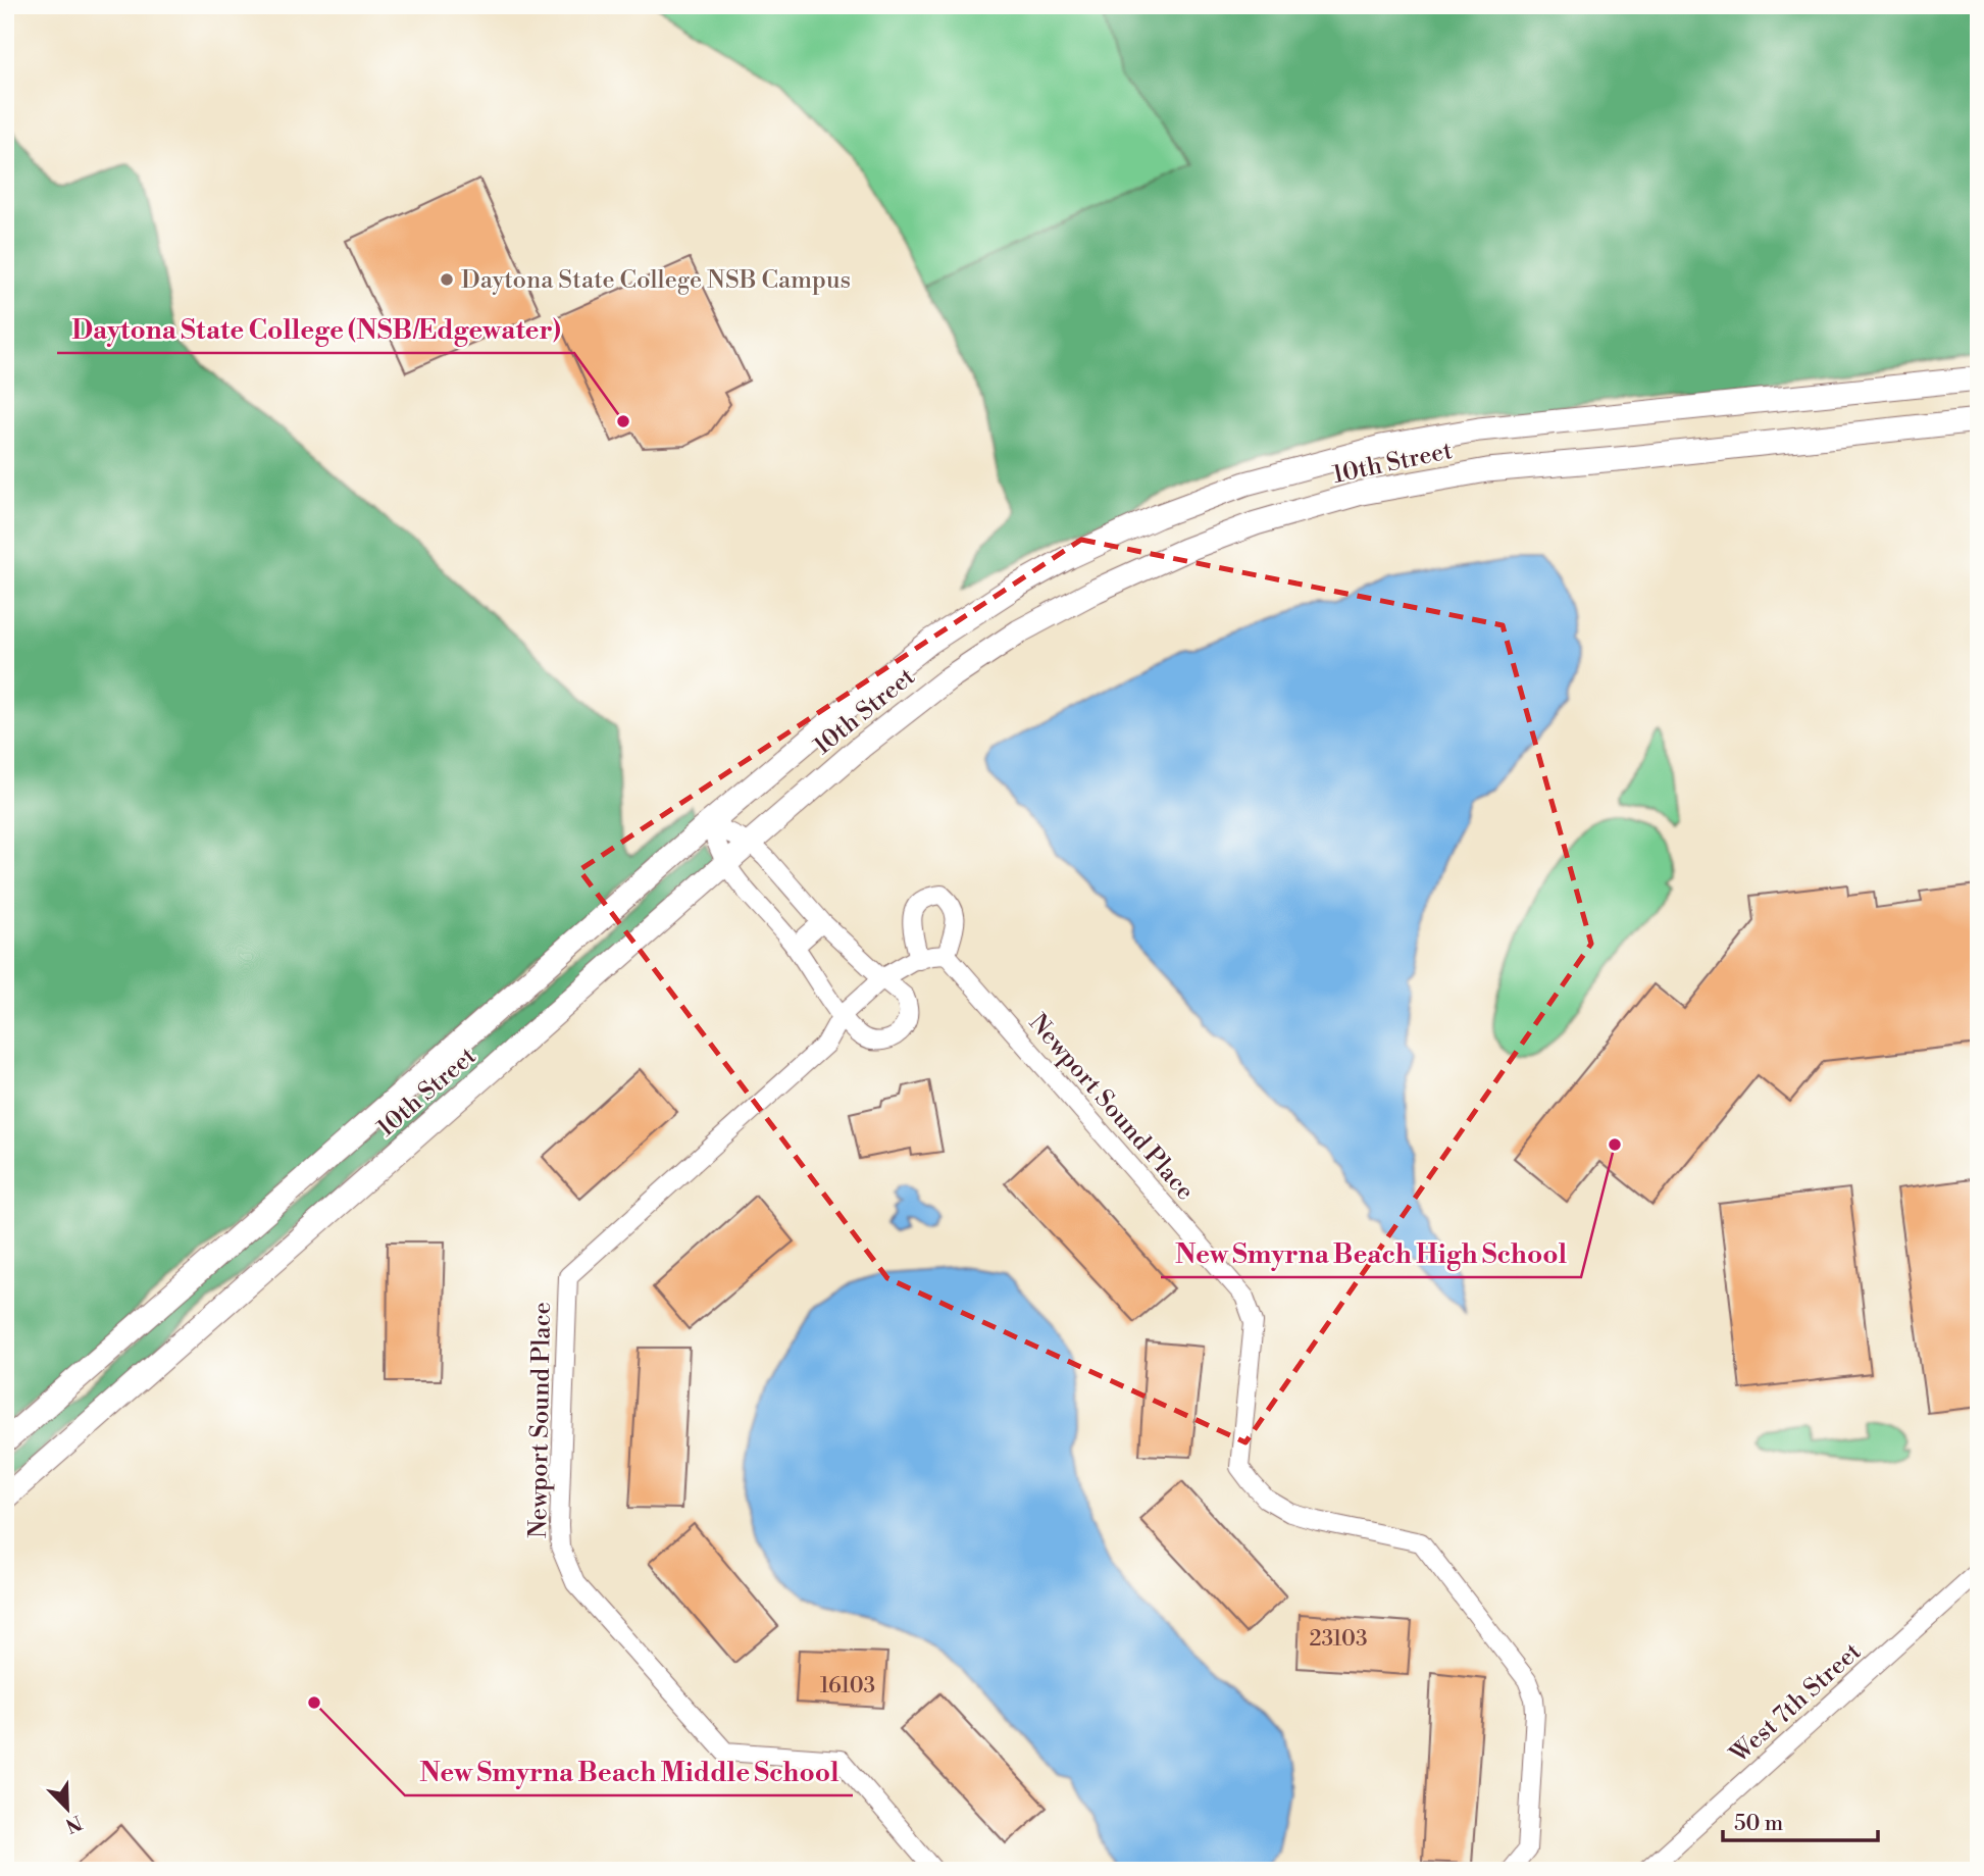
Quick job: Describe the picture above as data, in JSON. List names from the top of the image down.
{
  "streets": {
    "street": ["10th Street", "Newport Sound Place", "West 7th Street"]
  },
  "places": [
    "Daytona State College NSB Campus",
    "Daytona State College (NSB/Edgewater)",
    "New Smyrna Beach High School",
    "New Smyrna Beach Middle School"
  ],
  "house_numbers": ["23103", "16103"],
  "scale_bar": "50 m",
  "north": "bottom right"
}
